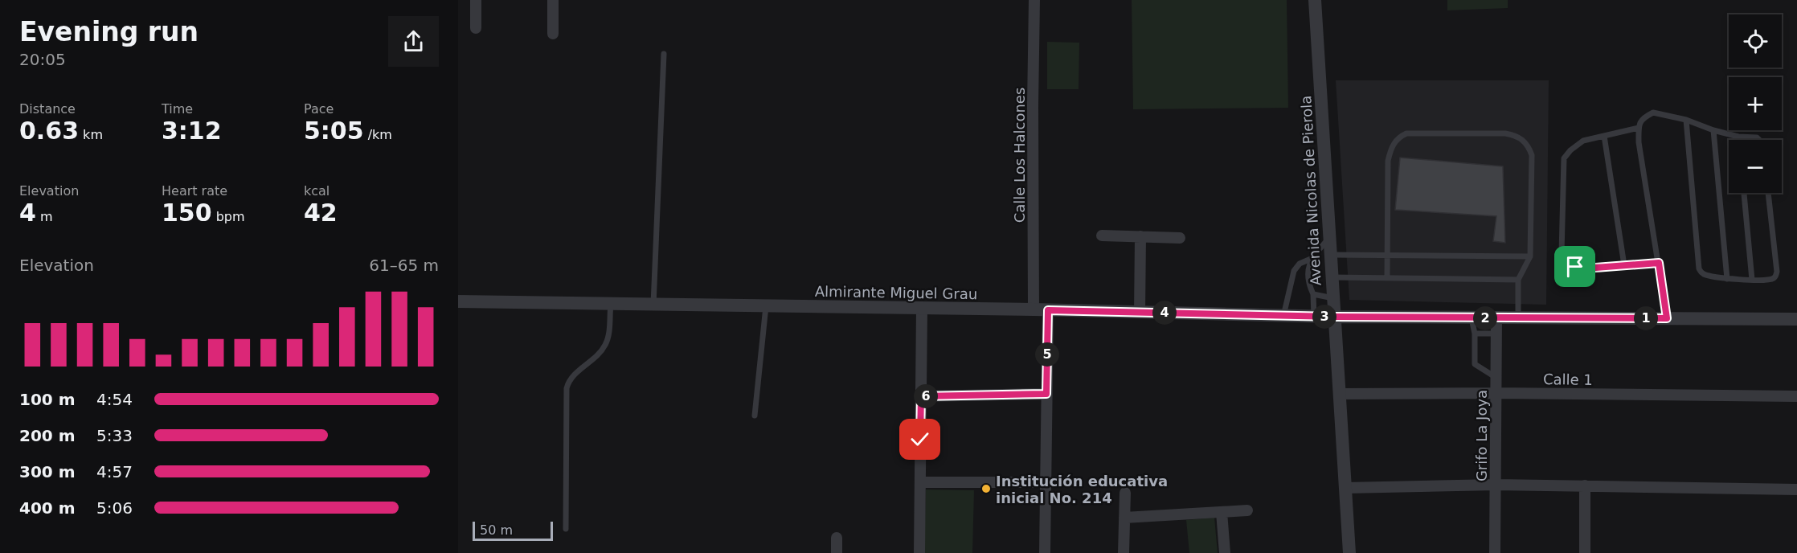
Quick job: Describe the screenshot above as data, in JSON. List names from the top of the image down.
{
  "streets": {
    "street": [
      "Calle Los Halcones",
      "Avenida Nicolas de Pierola",
      "Almirante Miguel Grau",
      "Calle 1",
      "Grifo La Joya"
    ]
  },
  "crossings": [
    ["Calle Los Halcones", "Almirante Miguel Grau"],
    ["Avenida Nicolas de Pierola", "Almirante Miguel Grau"],
    ["Avenida Nicolas de Pierola", "Calle 1"],
    ["Almirante Miguel Grau", "Grifo La Joya"],
    ["Calle 1", "Grifo La Joya"]
  ],
  "places": ["Institución educativa inicial No. 214"],
  "scale_bar": "50 m",
  "page": {
    "heading": ["Evening run", "20:05"],
    "map_buttons": ["+", "−"],
    "stats": [
      ["Distance", "0.63 km"],
      ["Time", "3:12"],
      ["Pace", "5:05 /km"],
      ["Elevation", "4 m"],
      ["Heart rate", "150 bpm"],
      ["kcal", "42"]
    ],
    "chart": ["Elevation", "61–65 m"],
    "pins": [
      "4",
      "3",
      "1",
      "2",
      "5",
      "6"
    ],
    "list": [
      {
        "name": "100 m",
        "note": "4:54"
      },
      {
        "name": "200 m",
        "note": "5:33"
      },
      {
        "name": "300 m",
        "note": "4:57"
      },
      {
        "name": "400 m",
        "note": "5:06"
      }
    ],
    "scale": "50 m"
  }
}
